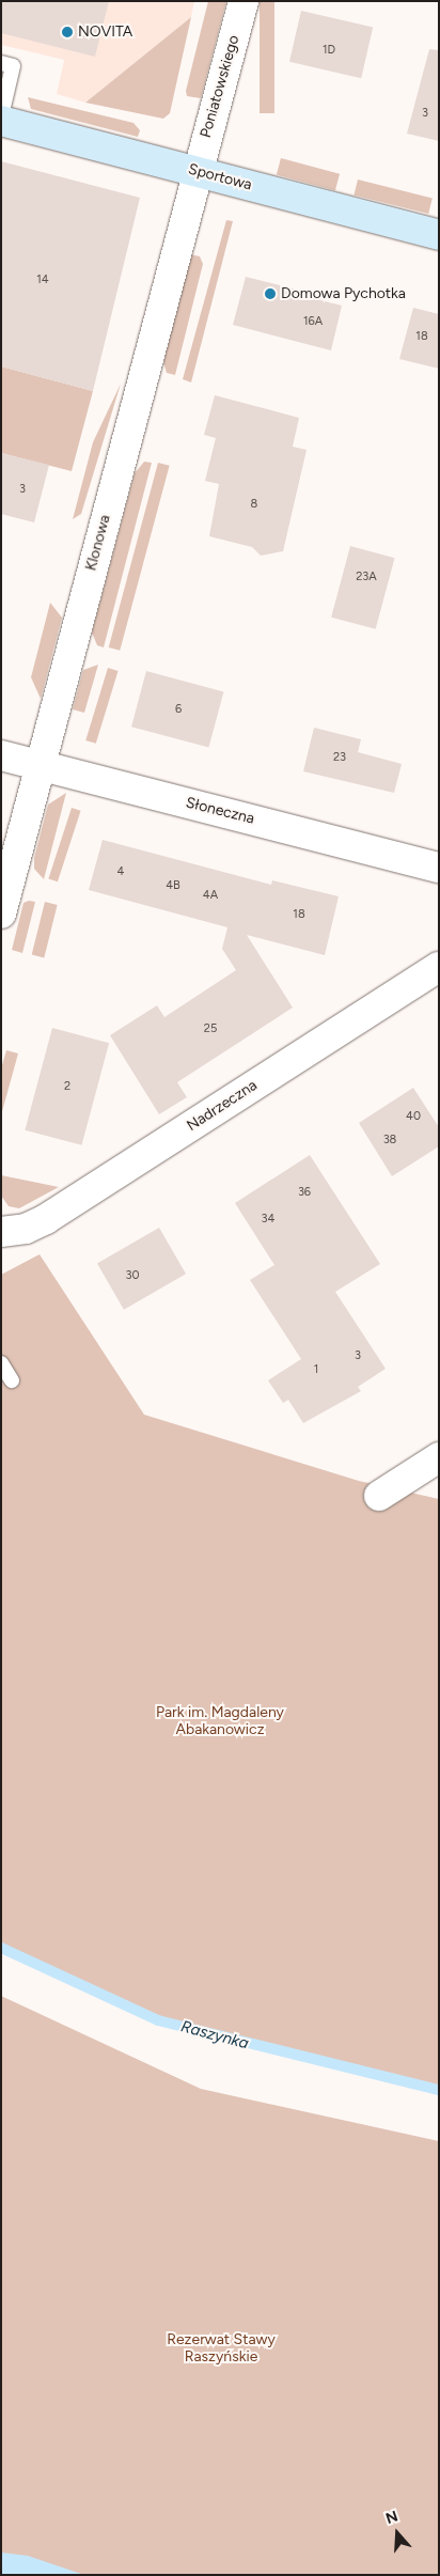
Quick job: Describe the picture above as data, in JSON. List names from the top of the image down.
{
  "streets": {
    "street": [
      "Poniatowskiego",
      "Sportowa",
      "Klonowa",
      "Słoneczna",
      "Nadrzeczna"
    ]
  },
  "crossings": [
    ["Poniatowskiego", "Sportowa"],
    ["Poniatowskiego", "Klonowa"],
    ["Sportowa", "Klonowa"],
    ["Klonowa", "Słoneczna"]
  ],
  "water": ["Raszynka"],
  "parks": ["Park im. Magdaleny Abakanowicz", "Rezerwat Stawy Raszyńskie"],
  "places": ["NOVITA", "Domowa Pychotka"],
  "house_numbers": [
    "1D",
    "3",
    "14",
    "16A",
    "18",
    "3",
    "8",
    "23A",
    "6",
    "23",
    "4",
    "4B",
    "4A",
    "18",
    "25",
    "2",
    "40",
    "38",
    "36",
    "34",
    "30",
    "3",
    "1"
  ],
  "north": "top"
}
